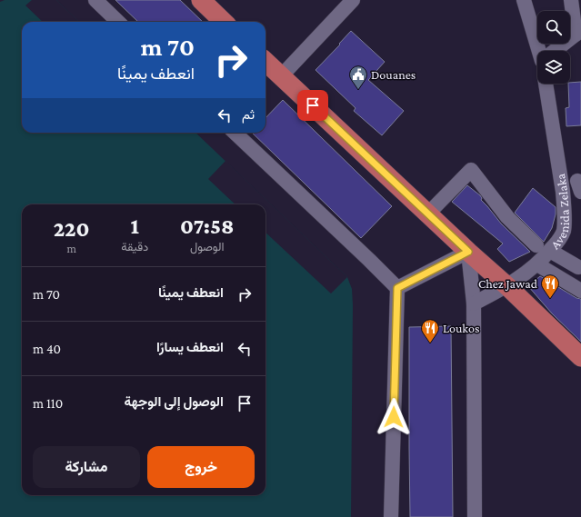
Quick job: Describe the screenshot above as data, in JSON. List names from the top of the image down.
{
  "streets": {
    "street": ["Avenida Zelaka"]
  },
  "places": {
    "public building": ["Douanes"],
    "restaurant": ["Chez Jawad", "Loukos"]
  },
  "page": {
    "turn": ["70 m", "انعطف يمينًا"],
    "then": "ثم",
    "eta": [
      "07:58",
      "الوصول",
      "1",
      "دقيقة",
      "220",
      "m"
    ],
    "list": [
      {
        "name": "انعطف يمينًا",
        "value": "70 m"
      },
      {
        "name": "انعطف يسارًا",
        "value": "40 m"
      },
      {
        "name": "الوصول إلى الوجهة",
        "value": "110 m"
      }
    ],
    "buttons": ["خروج", "مشاركة"]
  }
}
